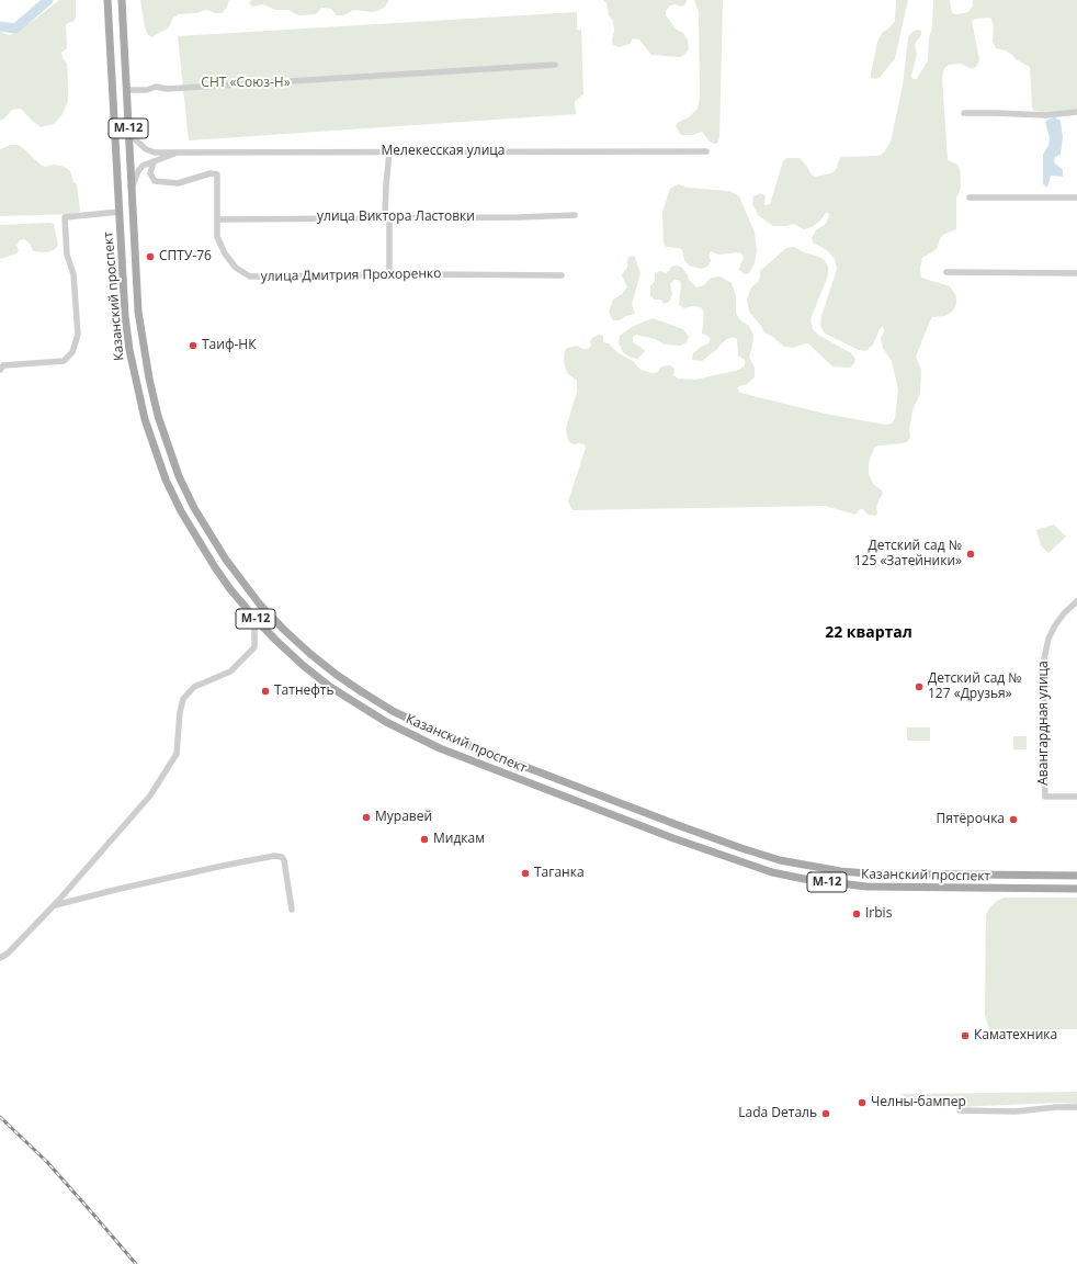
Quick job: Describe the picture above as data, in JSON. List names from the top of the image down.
{
  "streets": {
    "main road": ["М-12", "Казанский проспект"],
    "street": [
      "Мелекесская улица",
      "улица Виктора Ластовки",
      "улица Дмитрия Прохоренко",
      "Авангардная улица"
    ]
  },
  "crossings": [
    ["Мелекесская улица", "Казанский проспект"],
    ["улица Виктора Ластовки", "улица Дмитрия Прохоренко"]
  ],
  "districts": ["22 квартал"],
  "parks": ["СНТ «Союз-Н»"],
  "places": [
    "СПТУ-76",
    "Таиф-НК",
    "Детский сад № 125 «Затейники»",
    "Детский сад № 127 «Друзья»",
    "Татнефть",
    "Муравей",
    "Пятёрочка",
    "Мидкам",
    "Таганка",
    "Irbis",
    "Каматехника",
    "Челны-бампер",
    "Lada Dеталь"
  ]
}
